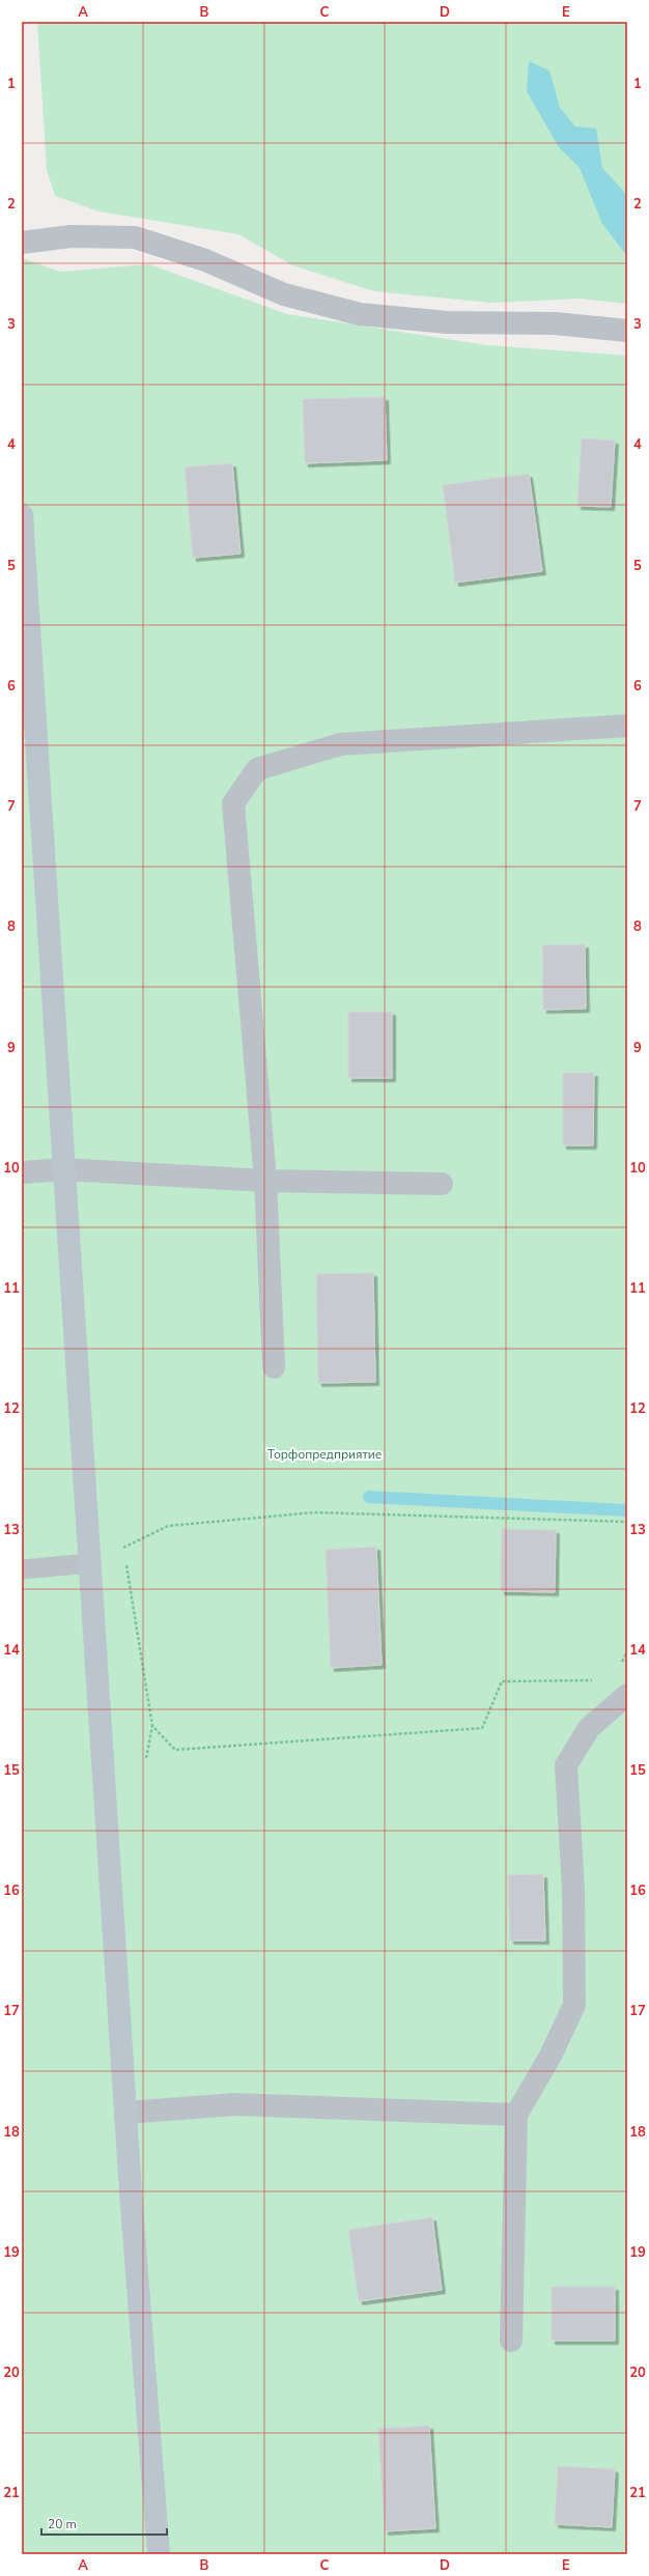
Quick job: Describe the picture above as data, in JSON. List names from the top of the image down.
{
  "parks": ["Торфопредприятие"],
  "scale_bar": "20 m",
  "grid": {
    "columns": [
      "A",
      "B",
      "C",
      "D",
      "E"
    ],
    "rows": [
      "1",
      "2",
      "3",
      "4",
      "5",
      "6",
      "7",
      "8",
      "9",
      "10",
      "11",
      "12",
      "13",
      "14",
      "15",
      "16",
      "17",
      "18",
      "19",
      "20",
      "21"
    ]
  }
}
